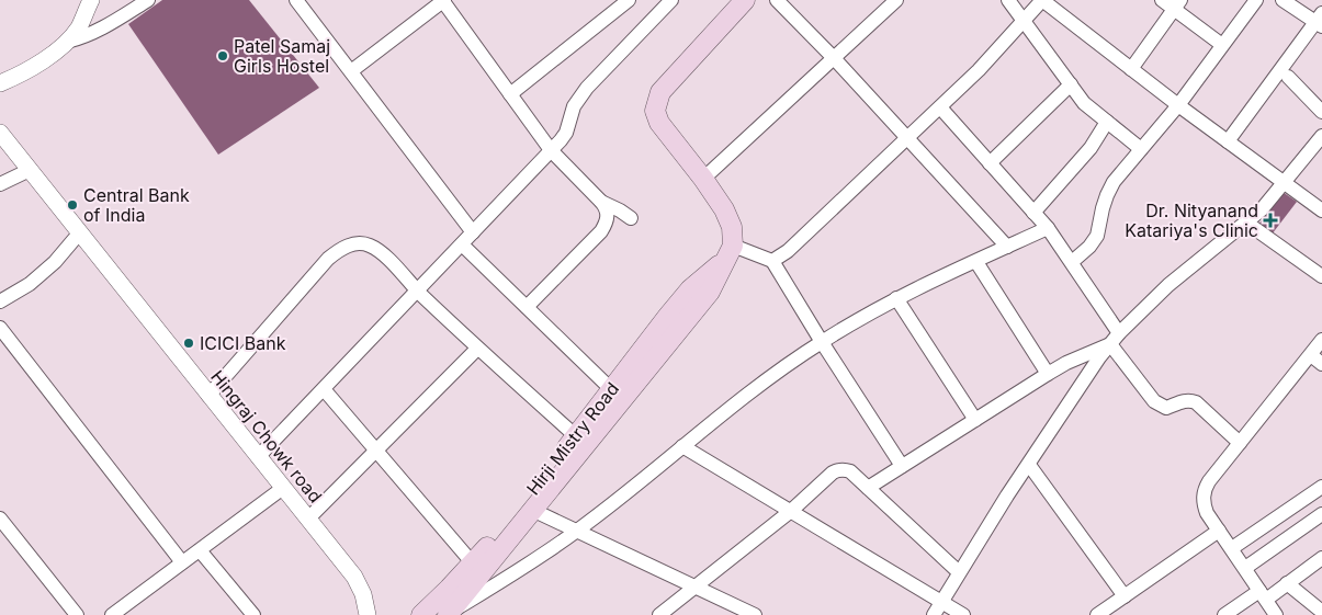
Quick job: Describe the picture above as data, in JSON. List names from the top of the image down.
{
  "streets": {
    "main road": ["Hirji Mistry Road"],
    "street": ["Hingraj Chowk road"]
  },
  "places": {
    "other": ["Patel Samaj Girls Hostel", "Central Bank of India", "ICICI Bank"],
    "health": ["Dr. Nityanand Katariya's Clinic"]
  }
}
